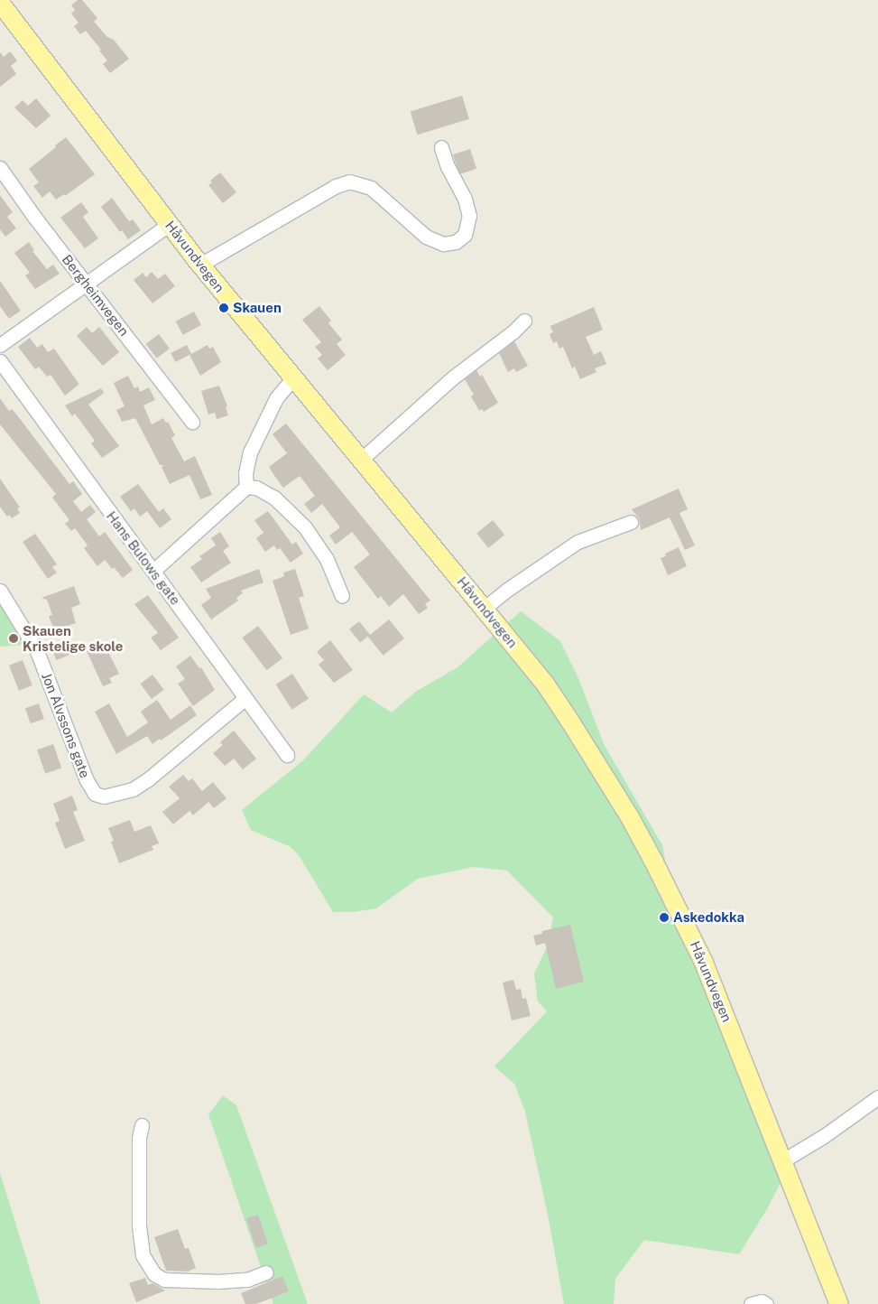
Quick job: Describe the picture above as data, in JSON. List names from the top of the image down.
{
  "streets": {
    "main road": ["Håvundvegen"],
    "street": ["Bergheimvegen", "Hans Bulows gate", "Jon Alvssons gate"]
  },
  "crossings": [
    ["Hans Bulows gate", "Jon Alvssons gate"]
  ],
  "places": ["Skauen", "Skauen Kristelige skole", "Askedokka"]
}
